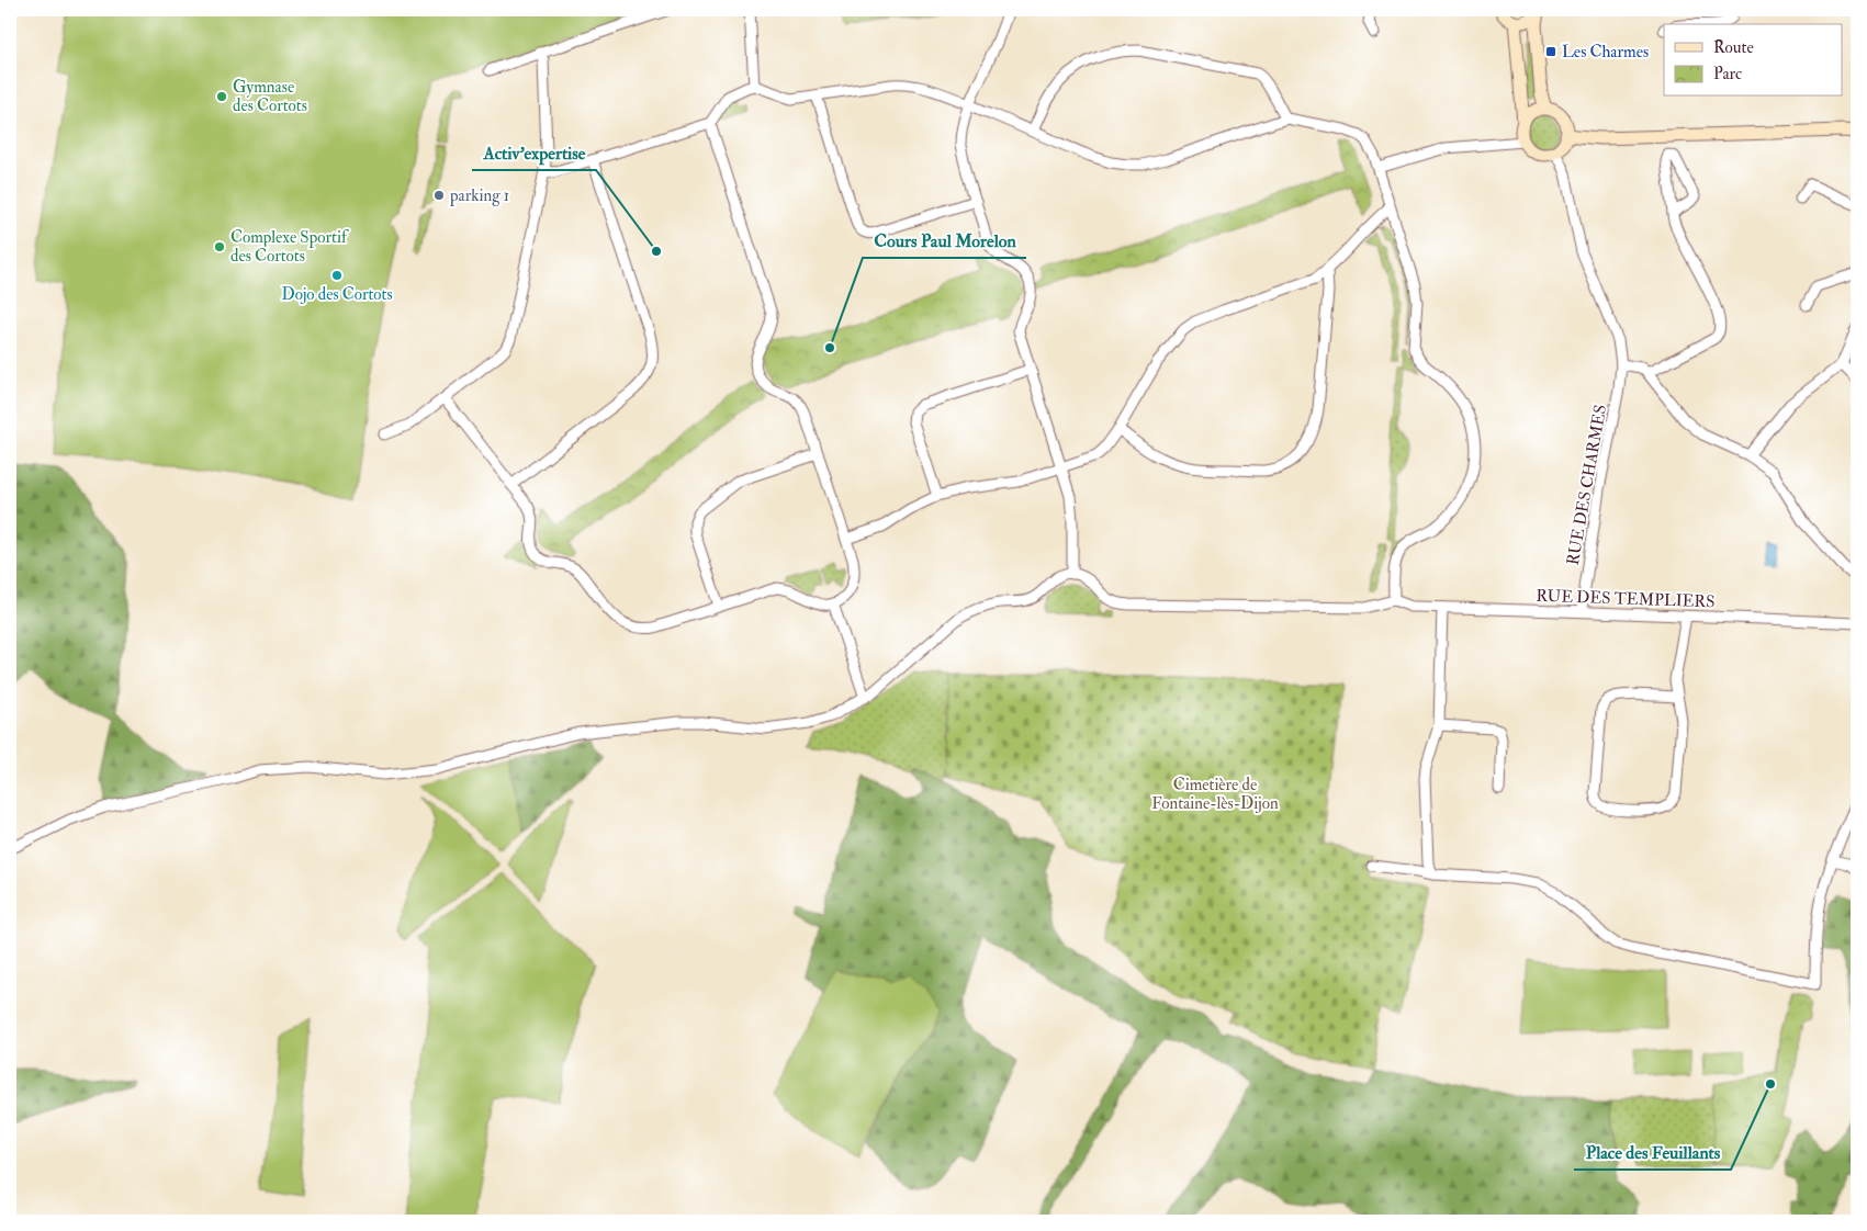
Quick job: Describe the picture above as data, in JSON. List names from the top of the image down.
{
  "streets": {
    "street": ["RUE DES CHARMES", "RUE DES TEMPLIERS"]
  },
  "crossings": [
    ["RUE DES CHARMES", "RUE DES TEMPLIERS"]
  ],
  "parks": ["Cimetière de Fontaine-lès-Dijon"],
  "places": {
    "transit": ["Les Charmes"],
    "other": [
      "Gymnase des Cortots",
      "parking 1",
      "Complexe Sportif des Cortots",
      "Activ'expertise",
      "Dojo des Cortots",
      "Cours Paul Morelon",
      "Place des Feuillants"
    ]
  },
  "legend": ["Route", "Parc"]
}
